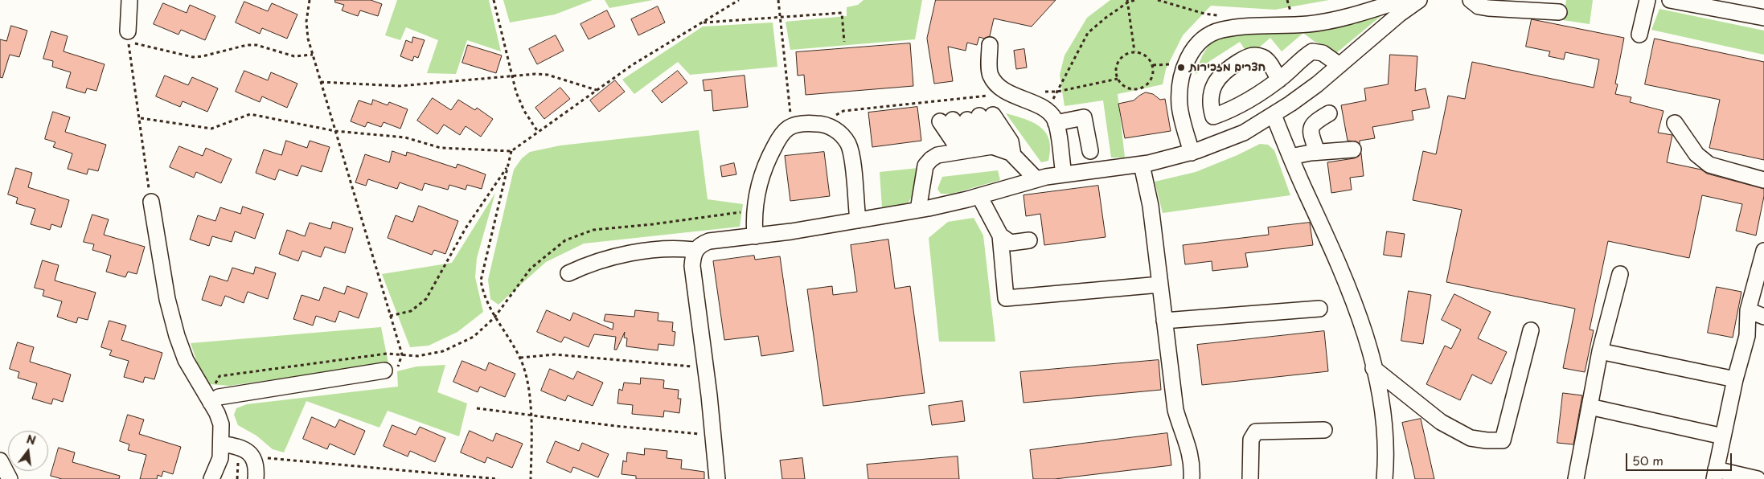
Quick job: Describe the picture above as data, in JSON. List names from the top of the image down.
{
  "places": ["חצרים מזכירות"],
  "scale_bar": "50 m",
  "north": "top"
}
